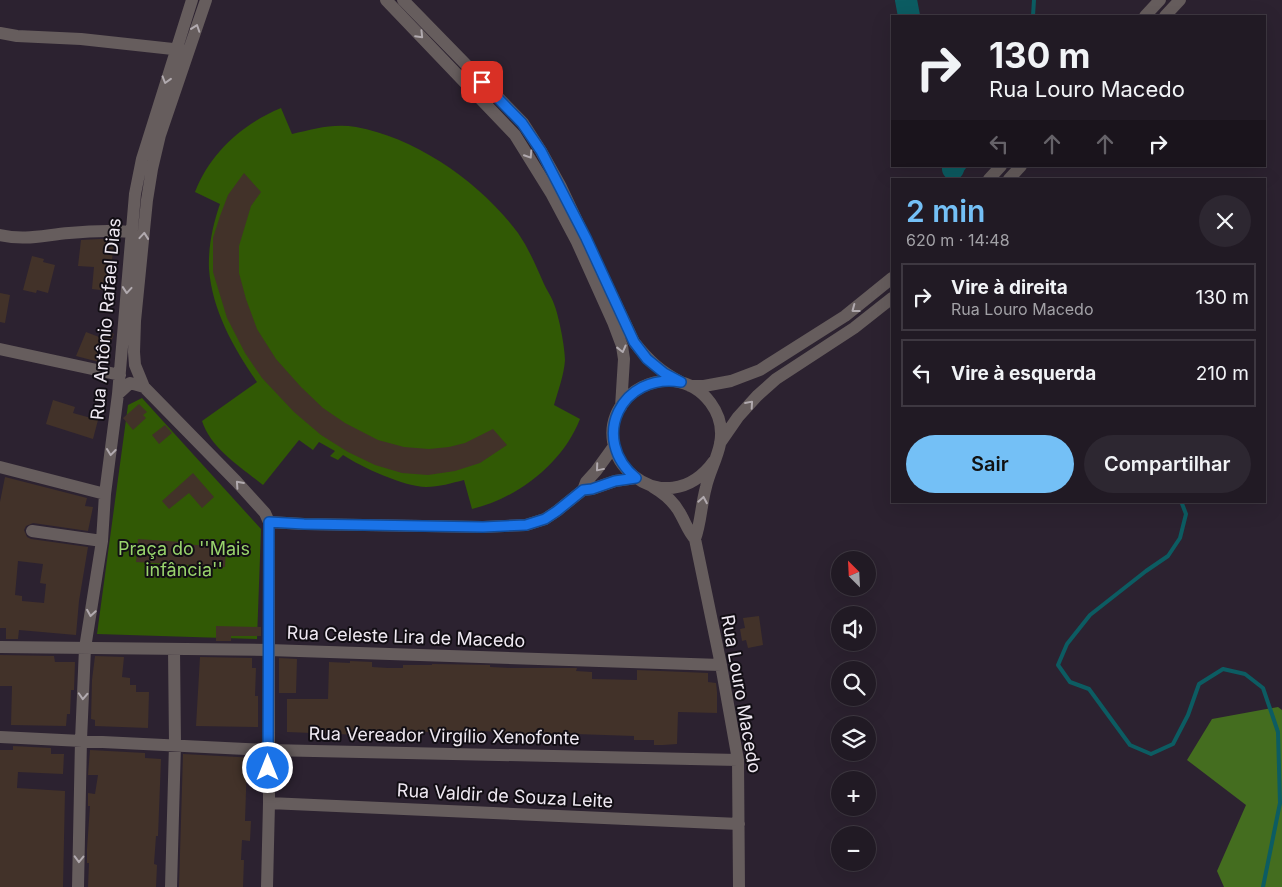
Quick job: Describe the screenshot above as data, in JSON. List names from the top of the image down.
{
  "streets": {
    "street": [
      "Rua Antônio Rafael Dias",
      "Rua Celeste Lira de Macedo",
      "Rua Louro Macedo",
      "Rua Vereador Virgílio Xenofonte",
      "Rua Valdir de Souza Leite"
    ]
  },
  "crossings": [
    ["Rua Antônio Rafael Dias", "Rua Celeste Lira de Macedo"],
    ["Rua Antônio Rafael Dias", "Rua Vereador Virgílio Xenofonte"],
    ["Rua Celeste Lira de Macedo", "Rua Louro Macedo"],
    ["Rua Louro Macedo", "Rua Vereador Virgílio Xenofonte"],
    ["Rua Louro Macedo", "Rua Valdir de Souza Leite"]
  ],
  "parks": ["Praça do ''Mais infância''"],
  "north": "top left",
  "page": {
    "turn": ["130 m", "Rua Louro Macedo"],
    "heading": ["2 min", "620 m · 14:48"],
    "list": [
      {
        "name": "Vire à direita",
        "note": "Rua Louro Macedo",
        "value": "130 m"
      },
      {
        "name": "Vire à esquerda",
        "value": "210 m"
      }
    ],
    "buttons": ["Sair", "Compartilhar"],
    "map_buttons": ["+", "−"]
  }
}
